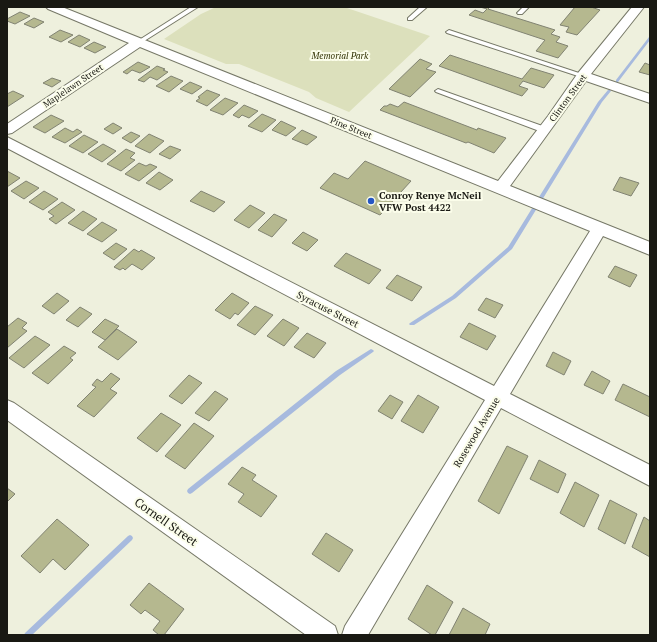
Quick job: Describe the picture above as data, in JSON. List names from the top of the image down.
{
  "streets": {
    "street": [
      "Maplelawn Street",
      "Clinton Street",
      "Pine Street",
      "Syracuse Street",
      "Rosewood Avenue",
      "Cornell Street"
    ]
  },
  "crossings": [
    ["Maplelawn Street", "Pine Street"],
    ["Clinton Street", "Pine Street"],
    ["Pine Street", "Rosewood Avenue"],
    ["Syracuse Street", "Rosewood Avenue"]
  ],
  "parks": ["Memorial Park"],
  "places": ["Conroy Renye McNeil VFW Post 4422"]
}
